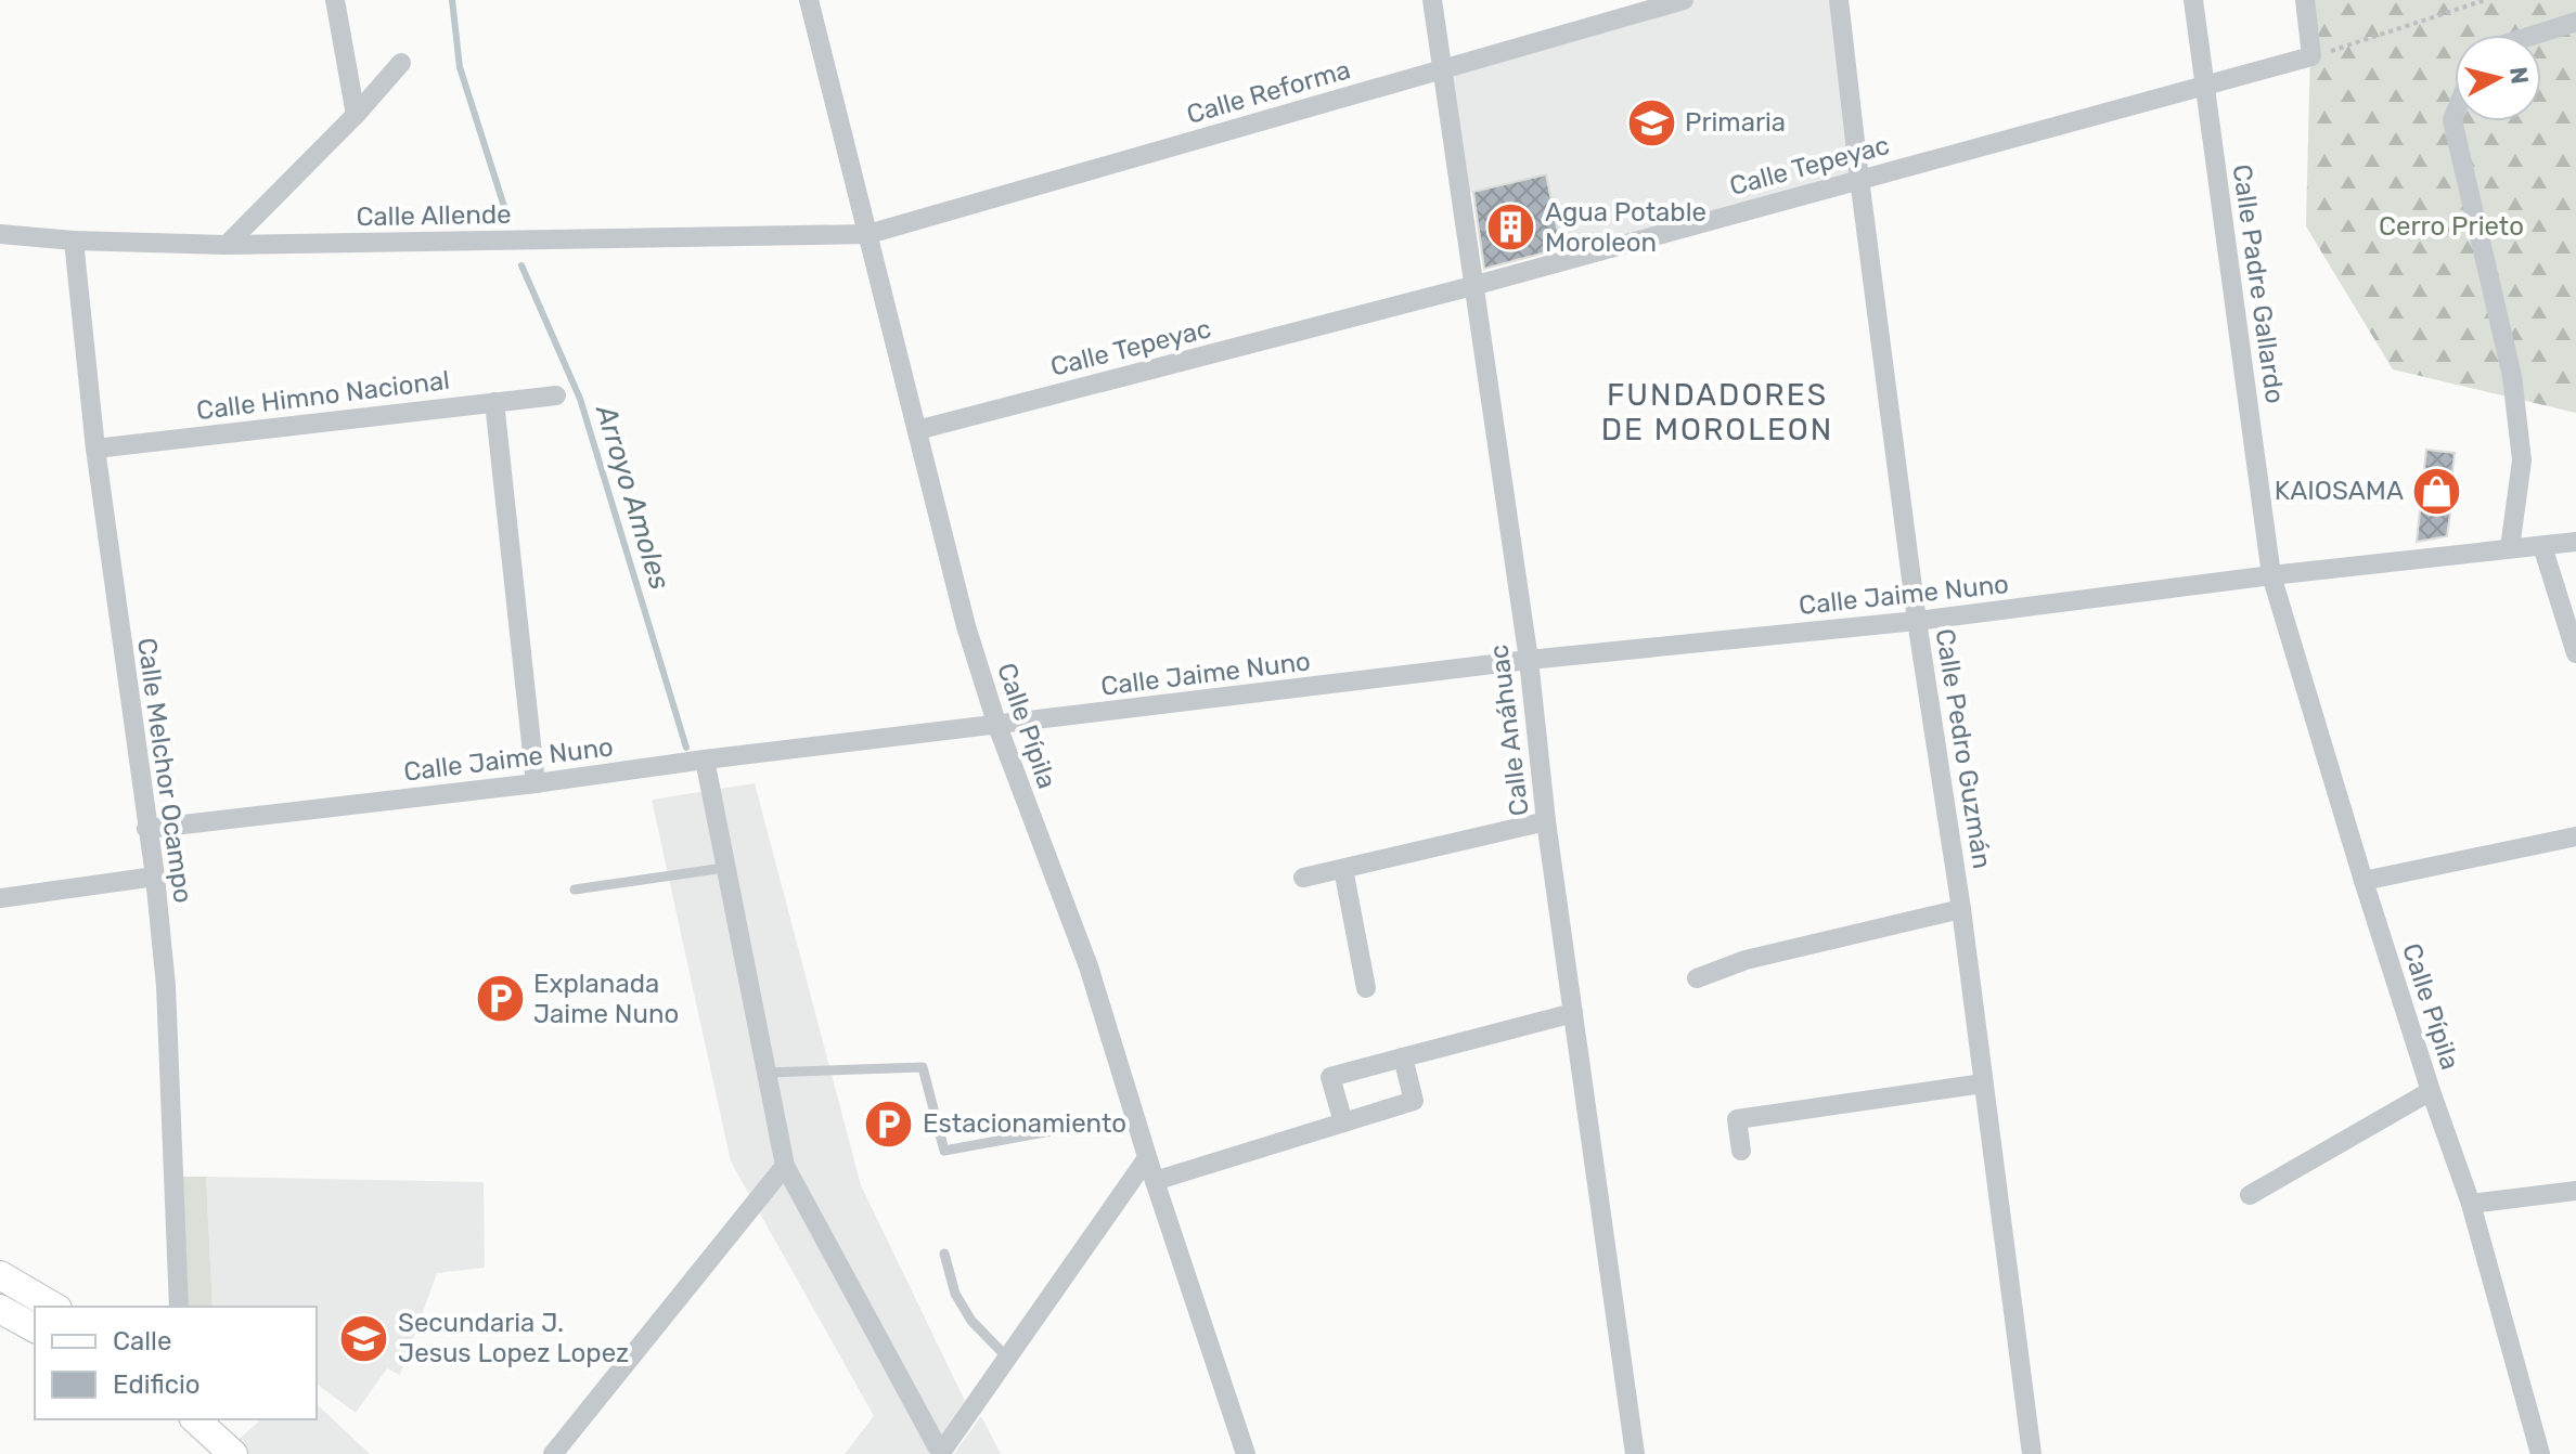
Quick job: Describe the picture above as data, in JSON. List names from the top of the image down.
{
  "streets": {
    "street": [
      "Calle Reforma",
      "Calle Tepeyac",
      "Calle Allende",
      "Calle Padre Gallardo",
      "Calle Himno Nacional",
      "Calle Jaime Nuno",
      "Calle Pípila",
      "Calle Anáhuac",
      "Calle Pedro Guzmán",
      "Calle Melchor Ocampo"
    ]
  },
  "crossings": [
    ["Calle Reforma", "Calle Allende"],
    ["Calle Reforma", "Calle Pípila"],
    ["Calle Reforma", "Calle Anáhuac"],
    ["Calle Tepeyac", "Calle Padre Gallardo"],
    ["Calle Tepeyac", "Calle Pípila"],
    ["Calle Tepeyac", "Calle Anáhuac"],
    ["Calle Tepeyac", "Calle Pedro Guzmán"],
    ["Calle Allende", "Calle Pípila"],
    ["Calle Allende", "Calle Melchor Ocampo"],
    ["Calle Padre Gallardo", "Calle Jaime Nuno"],
    ["Calle Padre Gallardo", "Calle Pípila"],
    ["Calle Himno Nacional", "Calle Melchor Ocampo"],
    ["Calle Jaime Nuno", "Calle Pípila"],
    ["Calle Jaime Nuno", "Calle Anáhuac"],
    ["Calle Jaime Nuno", "Calle Pedro Guzmán"],
    ["Calle Jaime Nuno", "Calle Melchor Ocampo"]
  ],
  "districts": ["FUNDADORES DE MOROLEON"],
  "water": ["Arroyo Amoles"],
  "parks": ["Cerro Prieto"],
  "places": {
    "school or university": ["Primaria", "Secundaria J. Jesus Lopez Lopez"],
    "building": ["Agua Potable Moroleon"],
    "shop": ["KAIOSAMA"],
    "parking": ["Explanada Jaime Nuno", "Estacionamiento"]
  },
  "legend": ["Calle", "Edificio"],
  "north": "right"
}
